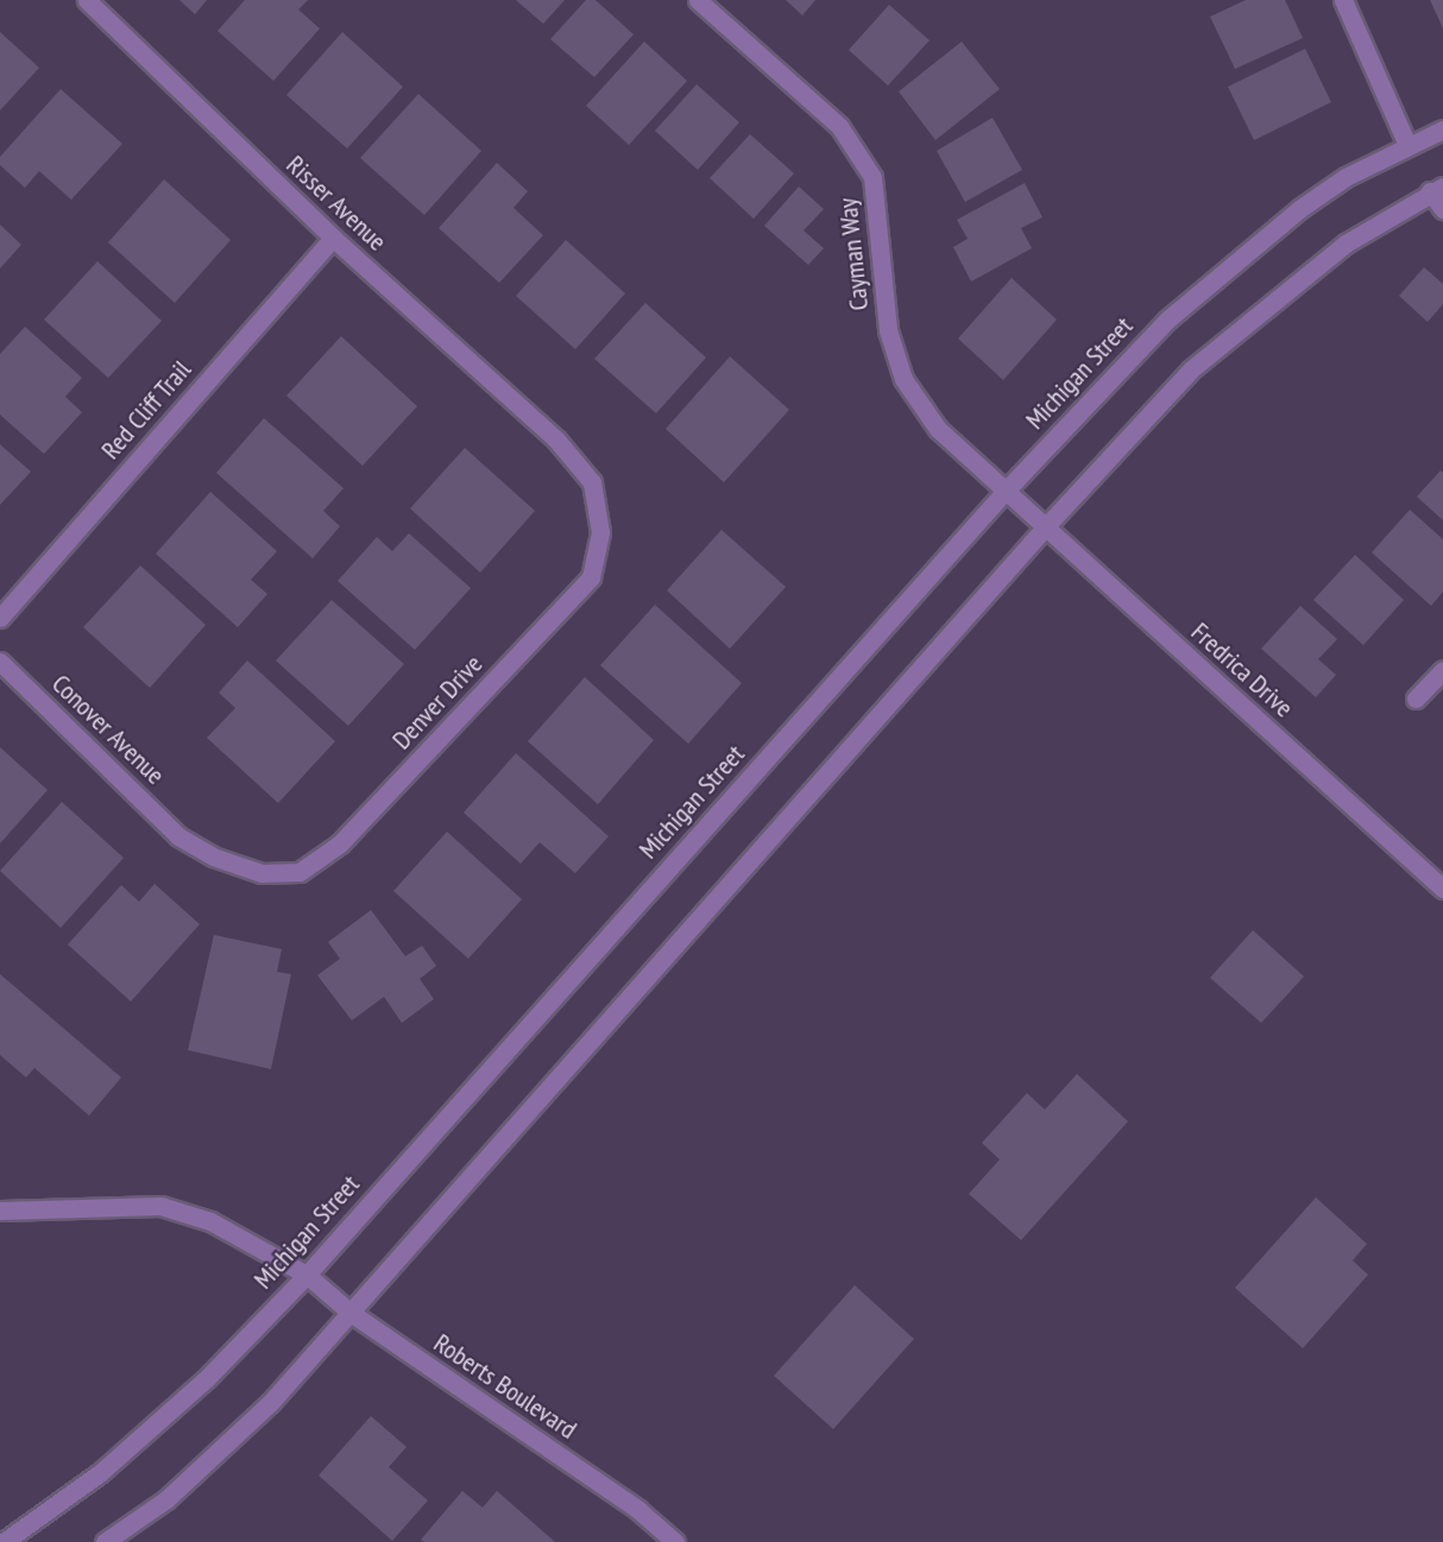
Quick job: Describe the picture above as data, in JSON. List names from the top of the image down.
{
  "streets": {
    "street": [
      "Risser Avenue",
      "Cayman Way",
      "Michigan Street",
      "Red Cliff Trail",
      "Fredrica Drive",
      "Denver Drive",
      "Conover Avenue",
      "Roberts Boulevard"
    ]
  },
  "crossings": [
    ["Risser Avenue", "Red Cliff Trail"],
    ["Risser Avenue", "Denver Drive"],
    ["Cayman Way", "Michigan Street"],
    ["Cayman Way", "Fredrica Drive"],
    ["Michigan Street", "Fredrica Drive"],
    ["Michigan Street", "Roberts Boulevard"],
    ["Denver Drive", "Conover Avenue"]
  ]
}
